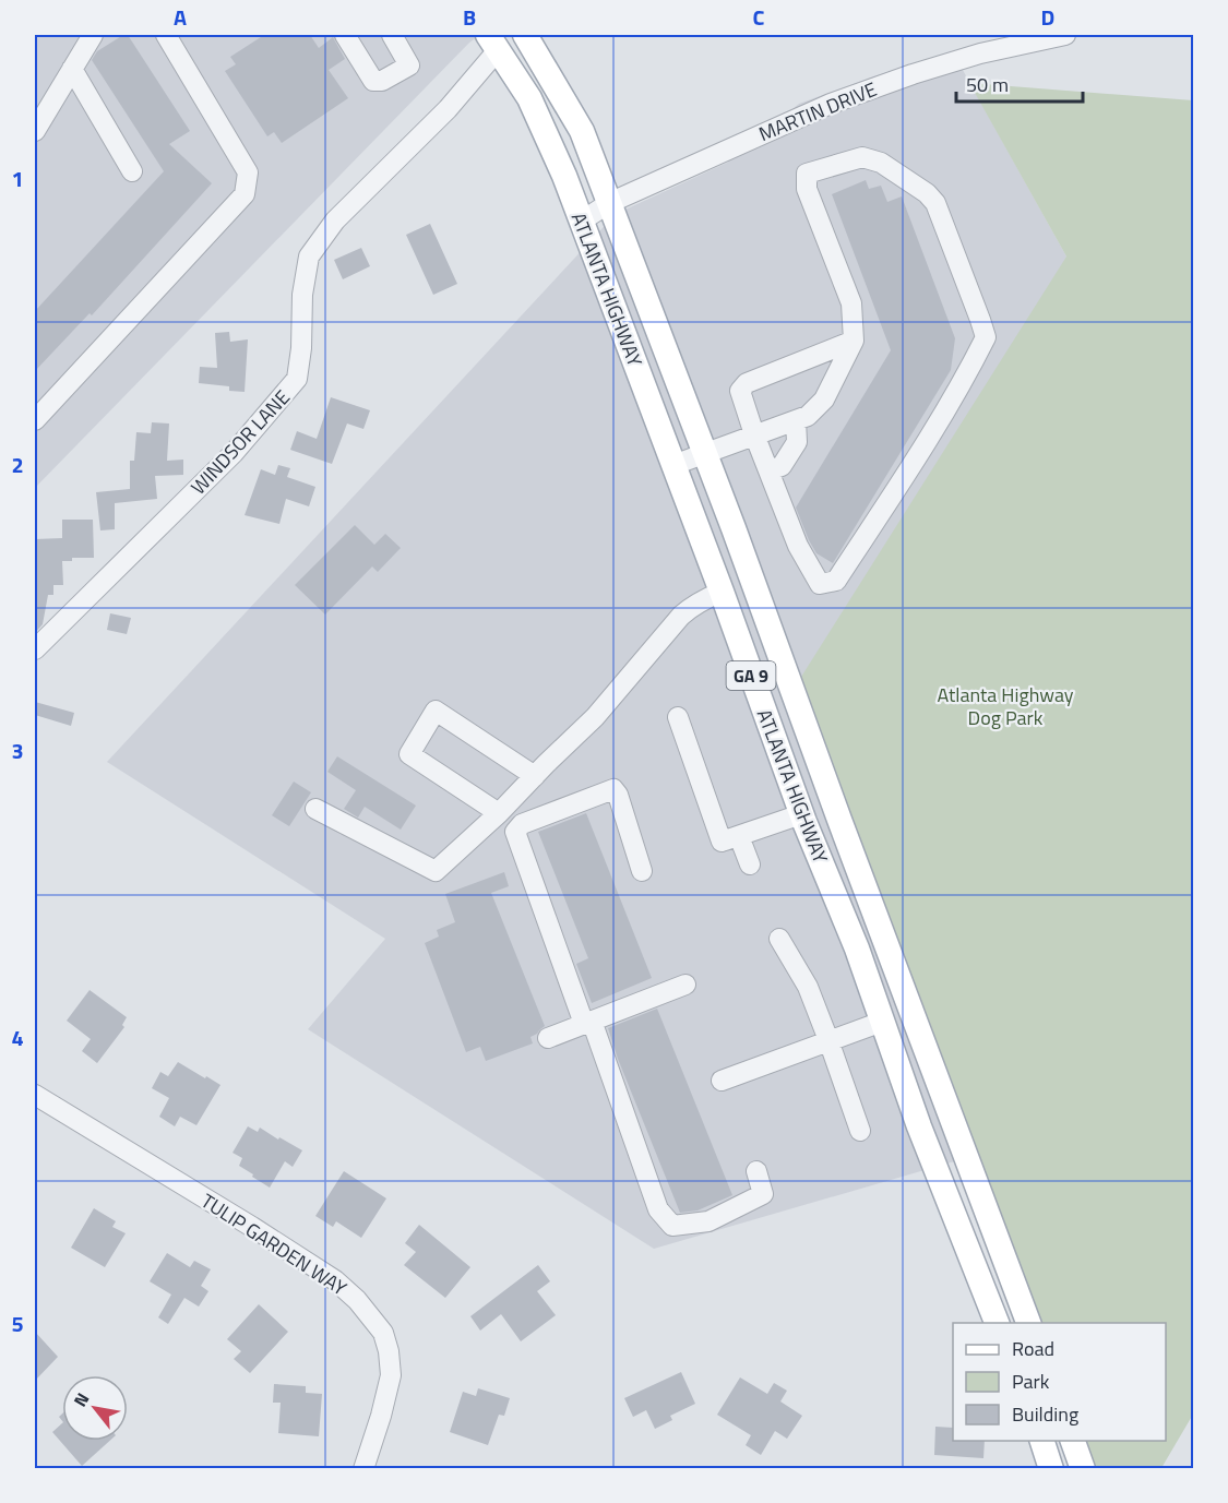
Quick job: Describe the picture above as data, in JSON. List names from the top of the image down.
{
  "streets": {
    "main road": ["ATLANTA HIGHWAY", "GA 9"],
    "street": ["MARTIN DRIVE", "WINDSOR LANE", "TULIP GARDEN WAY"]
  },
  "crossings": [
    ["MARTIN DRIVE", "ATLANTA HIGHWAY"],
    ["ATLANTA HIGHWAY", "WINDSOR LANE"]
  ],
  "parks": ["Atlanta Highway Dog Park"],
  "legend": ["Road", "Park", "Building"],
  "scale_bar": "50 m",
  "north": "top left",
  "grid": {
    "columns": [
      "A",
      "B",
      "C",
      "D"
    ],
    "rows": [
      "1",
      "2",
      "3",
      "4",
      "5"
    ]
  }
}
